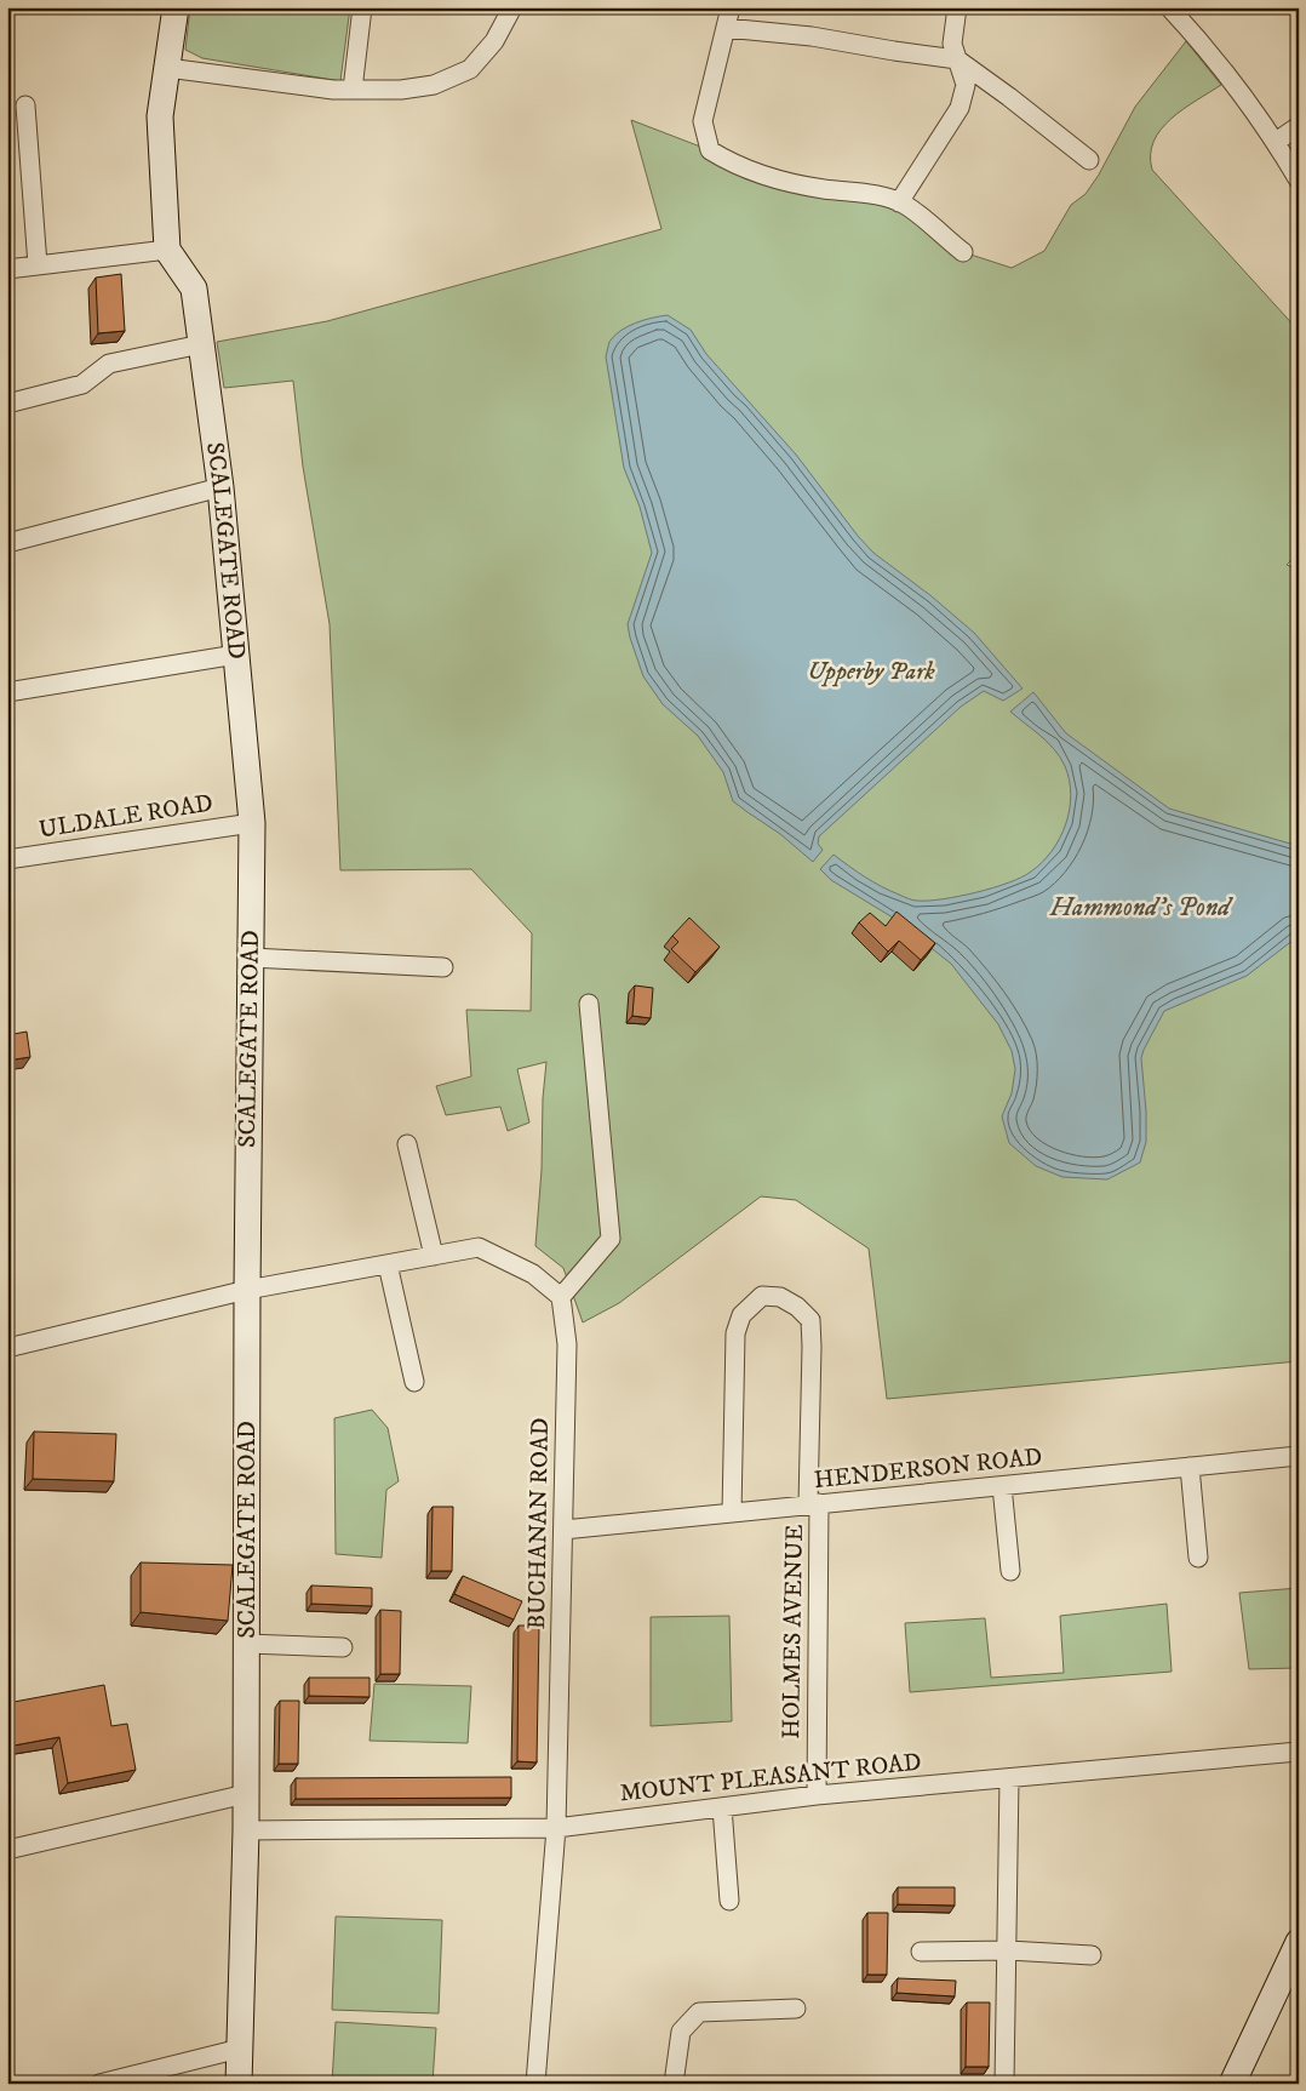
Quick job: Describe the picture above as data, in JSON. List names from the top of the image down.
{
  "streets": {
    "street": [
      "SCALEGATE ROAD",
      "ULDALE ROAD",
      "HENDERSON ROAD",
      "BUCHANAN ROAD",
      "HOLMES AVENUE",
      "MOUNT PLEASANT ROAD"
    ]
  },
  "crossings": [
    ["SCALEGATE ROAD", "ULDALE ROAD"],
    ["SCALEGATE ROAD", "MOUNT PLEASANT ROAD"],
    ["HENDERSON ROAD", "BUCHANAN ROAD"],
    ["HENDERSON ROAD", "HOLMES AVENUE"],
    ["BUCHANAN ROAD", "MOUNT PLEASANT ROAD"],
    ["HOLMES AVENUE", "MOUNT PLEASANT ROAD"]
  ],
  "water": ["Hammond's Pond"],
  "parks": ["Upperby Park"]
}
